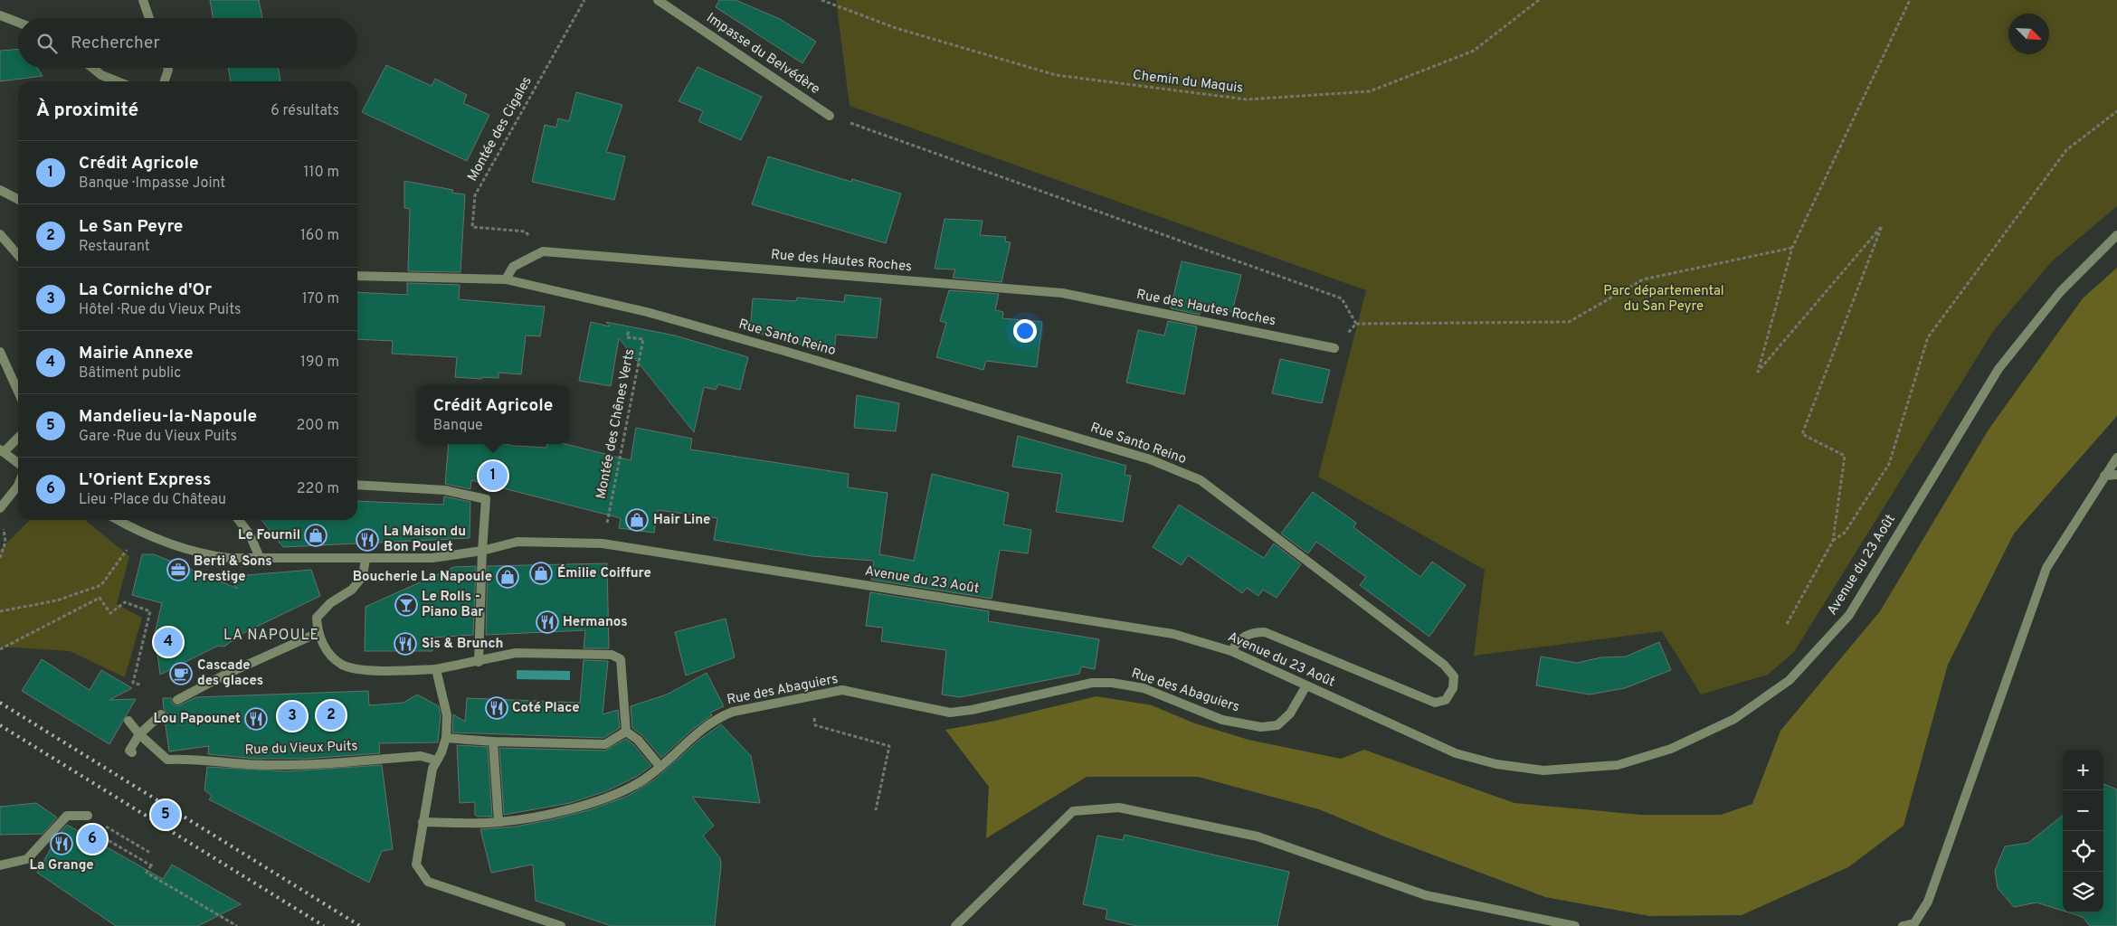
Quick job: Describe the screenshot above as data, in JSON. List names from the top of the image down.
{
  "streets": {
    "street": [
      "Impasse du Belvédère",
      "Rue des Hautes Roches",
      "Rue Santo Reino",
      "Avenue du 23 Août",
      "Rue des Abaguiers",
      "Rue du Vieux Puits"
    ],
    "path": ["Chemin du Maquis", "Montée des Cigales", "Montée des Chênes Verts"]
  },
  "crossings": [
    ["Montée des Cigales", "Rue des Hautes Roches"],
    ["Rue Santo Reino", "Montée des Chênes Verts"],
    ["Rue Santo Reino", "Avenue du 23 Août"],
    ["Montée des Chênes Verts", "Avenue du 23 Août"],
    ["Avenue du 23 Août", "Rue des Abaguiers"]
  ],
  "districts": ["LA NAPOULE"],
  "parks": ["Parc départemental du San Peyre"],
  "places": {
    "shop": [
      "Hair Line",
      "Le Fournil",
      "Émilie Coiffure",
      "Boucherie La Napoule"
    ],
    "restaurant": [
      "La Maison du Bon Poulet",
      "Hermanos",
      "Sis & Brunch",
      "Coté Place",
      "Lou Papounet",
      "La Grange"
    ],
    "office": ["Berti & Sons Prestige"],
    "bar": ["Le Rolls - Piano Bar"],
    "cafe": ["Cascade des glaces"]
  },
  "north": "bottom right",
  "page": {
    "search": "Rechercher",
    "heading": ["À proximité", "6 résultats"],
    "list": [
      {
        "mark": "1",
        "name": "Crédit Agricole",
        "note": "Banque · Impasse Joint",
        "value": "110 m"
      },
      {
        "mark": "2",
        "name": "Le San Peyre",
        "note": "Restaurant",
        "value": "160 m"
      },
      {
        "mark": "3",
        "name": "La Corniche d'Or",
        "note": "Hôtel · Rue du Vieux Puits",
        "value": "170 m"
      },
      {
        "mark": "4",
        "name": "Mairie Annexe",
        "note": "Bâtiment public",
        "value": "190 m"
      },
      {
        "mark": "5",
        "name": "Mandelieu-la-Napoule",
        "note": "Gare · Rue du Vieux Puits",
        "value": "200 m"
      },
      {
        "mark": "6",
        "name": "L'Orient Express",
        "note": "Lieu · Place du Château",
        "value": "220 m"
      }
    ],
    "popup": ["Crédit Agricole", "Banque"],
    "pins": [
      "1",
      "4",
      "2",
      "3",
      "5",
      "6"
    ],
    "map_buttons": ["+", "−"]
  }
}
